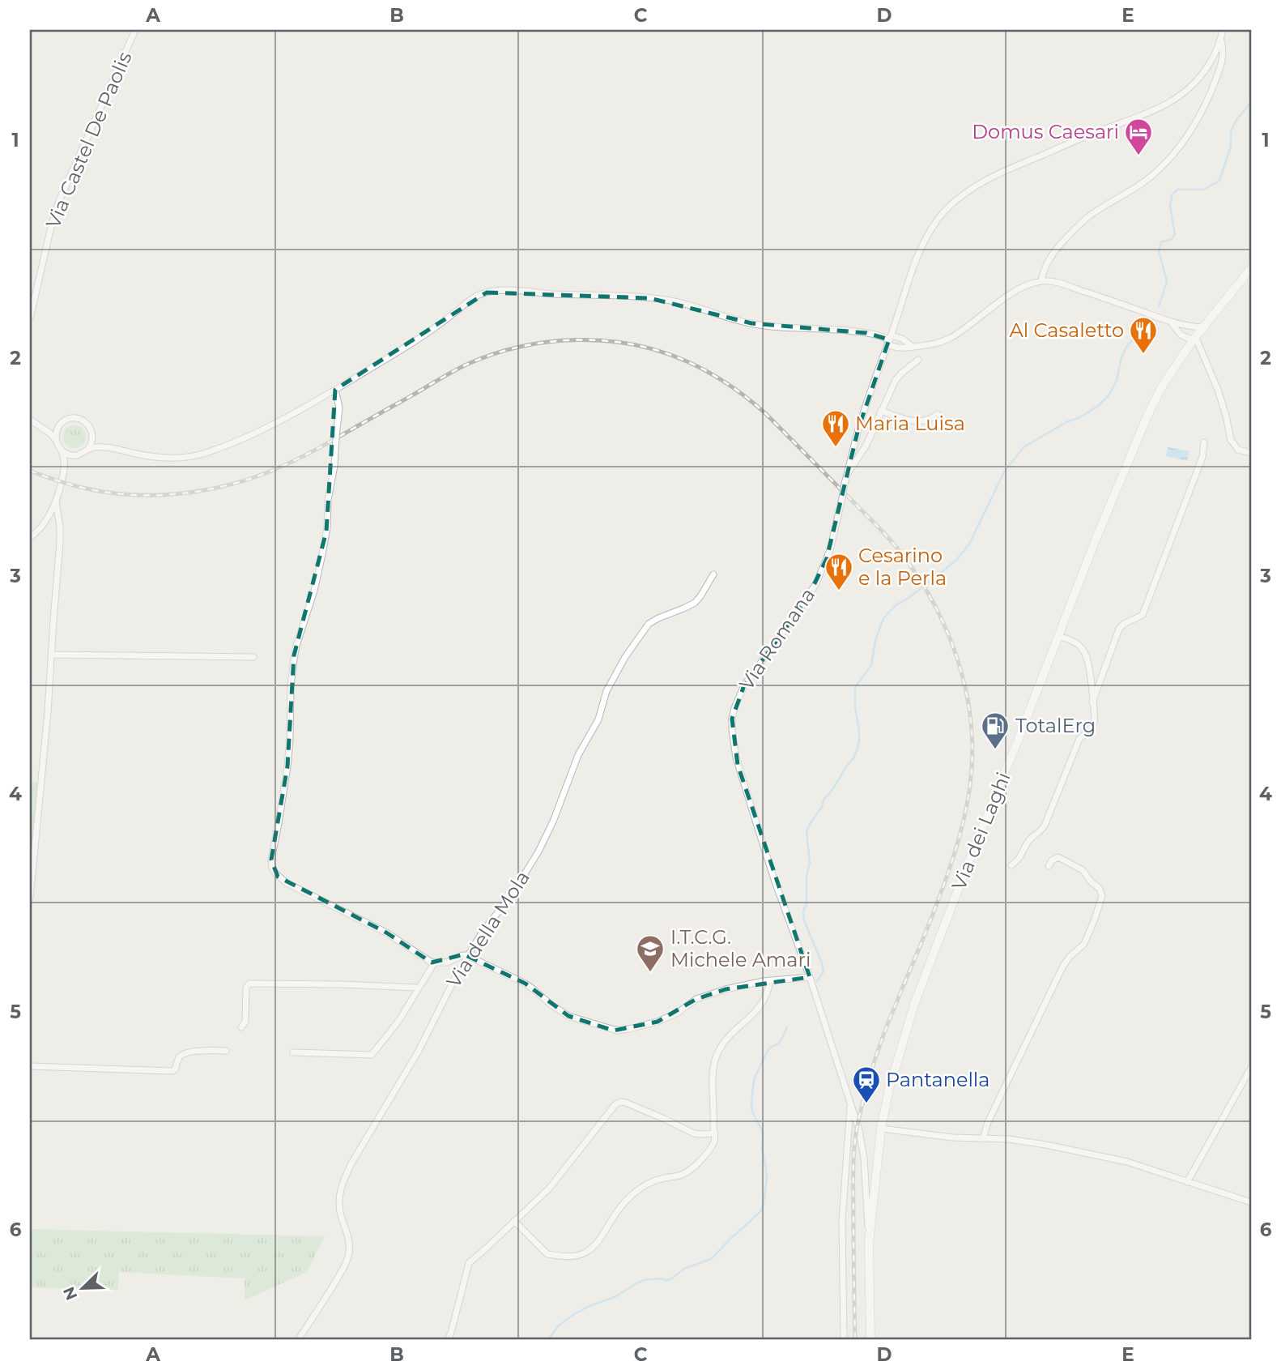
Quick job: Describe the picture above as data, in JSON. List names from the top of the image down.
{
  "streets": {
    "main road": ["Via dei Laghi"],
    "street": ["Via Castel De Paolis", "Via Romana", "Via della Mola"]
  },
  "crossings": [
    ["Via Romana", "Via dei Laghi"]
  ],
  "places": {
    "hotel": ["Domus Caesari"],
    "restaurant": ["Al Casaletto", "Maria Luisa", "Cesarino e la Perla"],
    "fuel station": ["TotalErg"],
    "school or university": ["I.T.C.G. Michele Amari"],
    "station": ["Pantanella"]
  },
  "north": "bottom left",
  "grid": {
    "columns": [
      "A",
      "B",
      "C",
      "D",
      "E"
    ],
    "rows": [
      "1",
      "2",
      "3",
      "4",
      "5",
      "6"
    ]
  }
}
